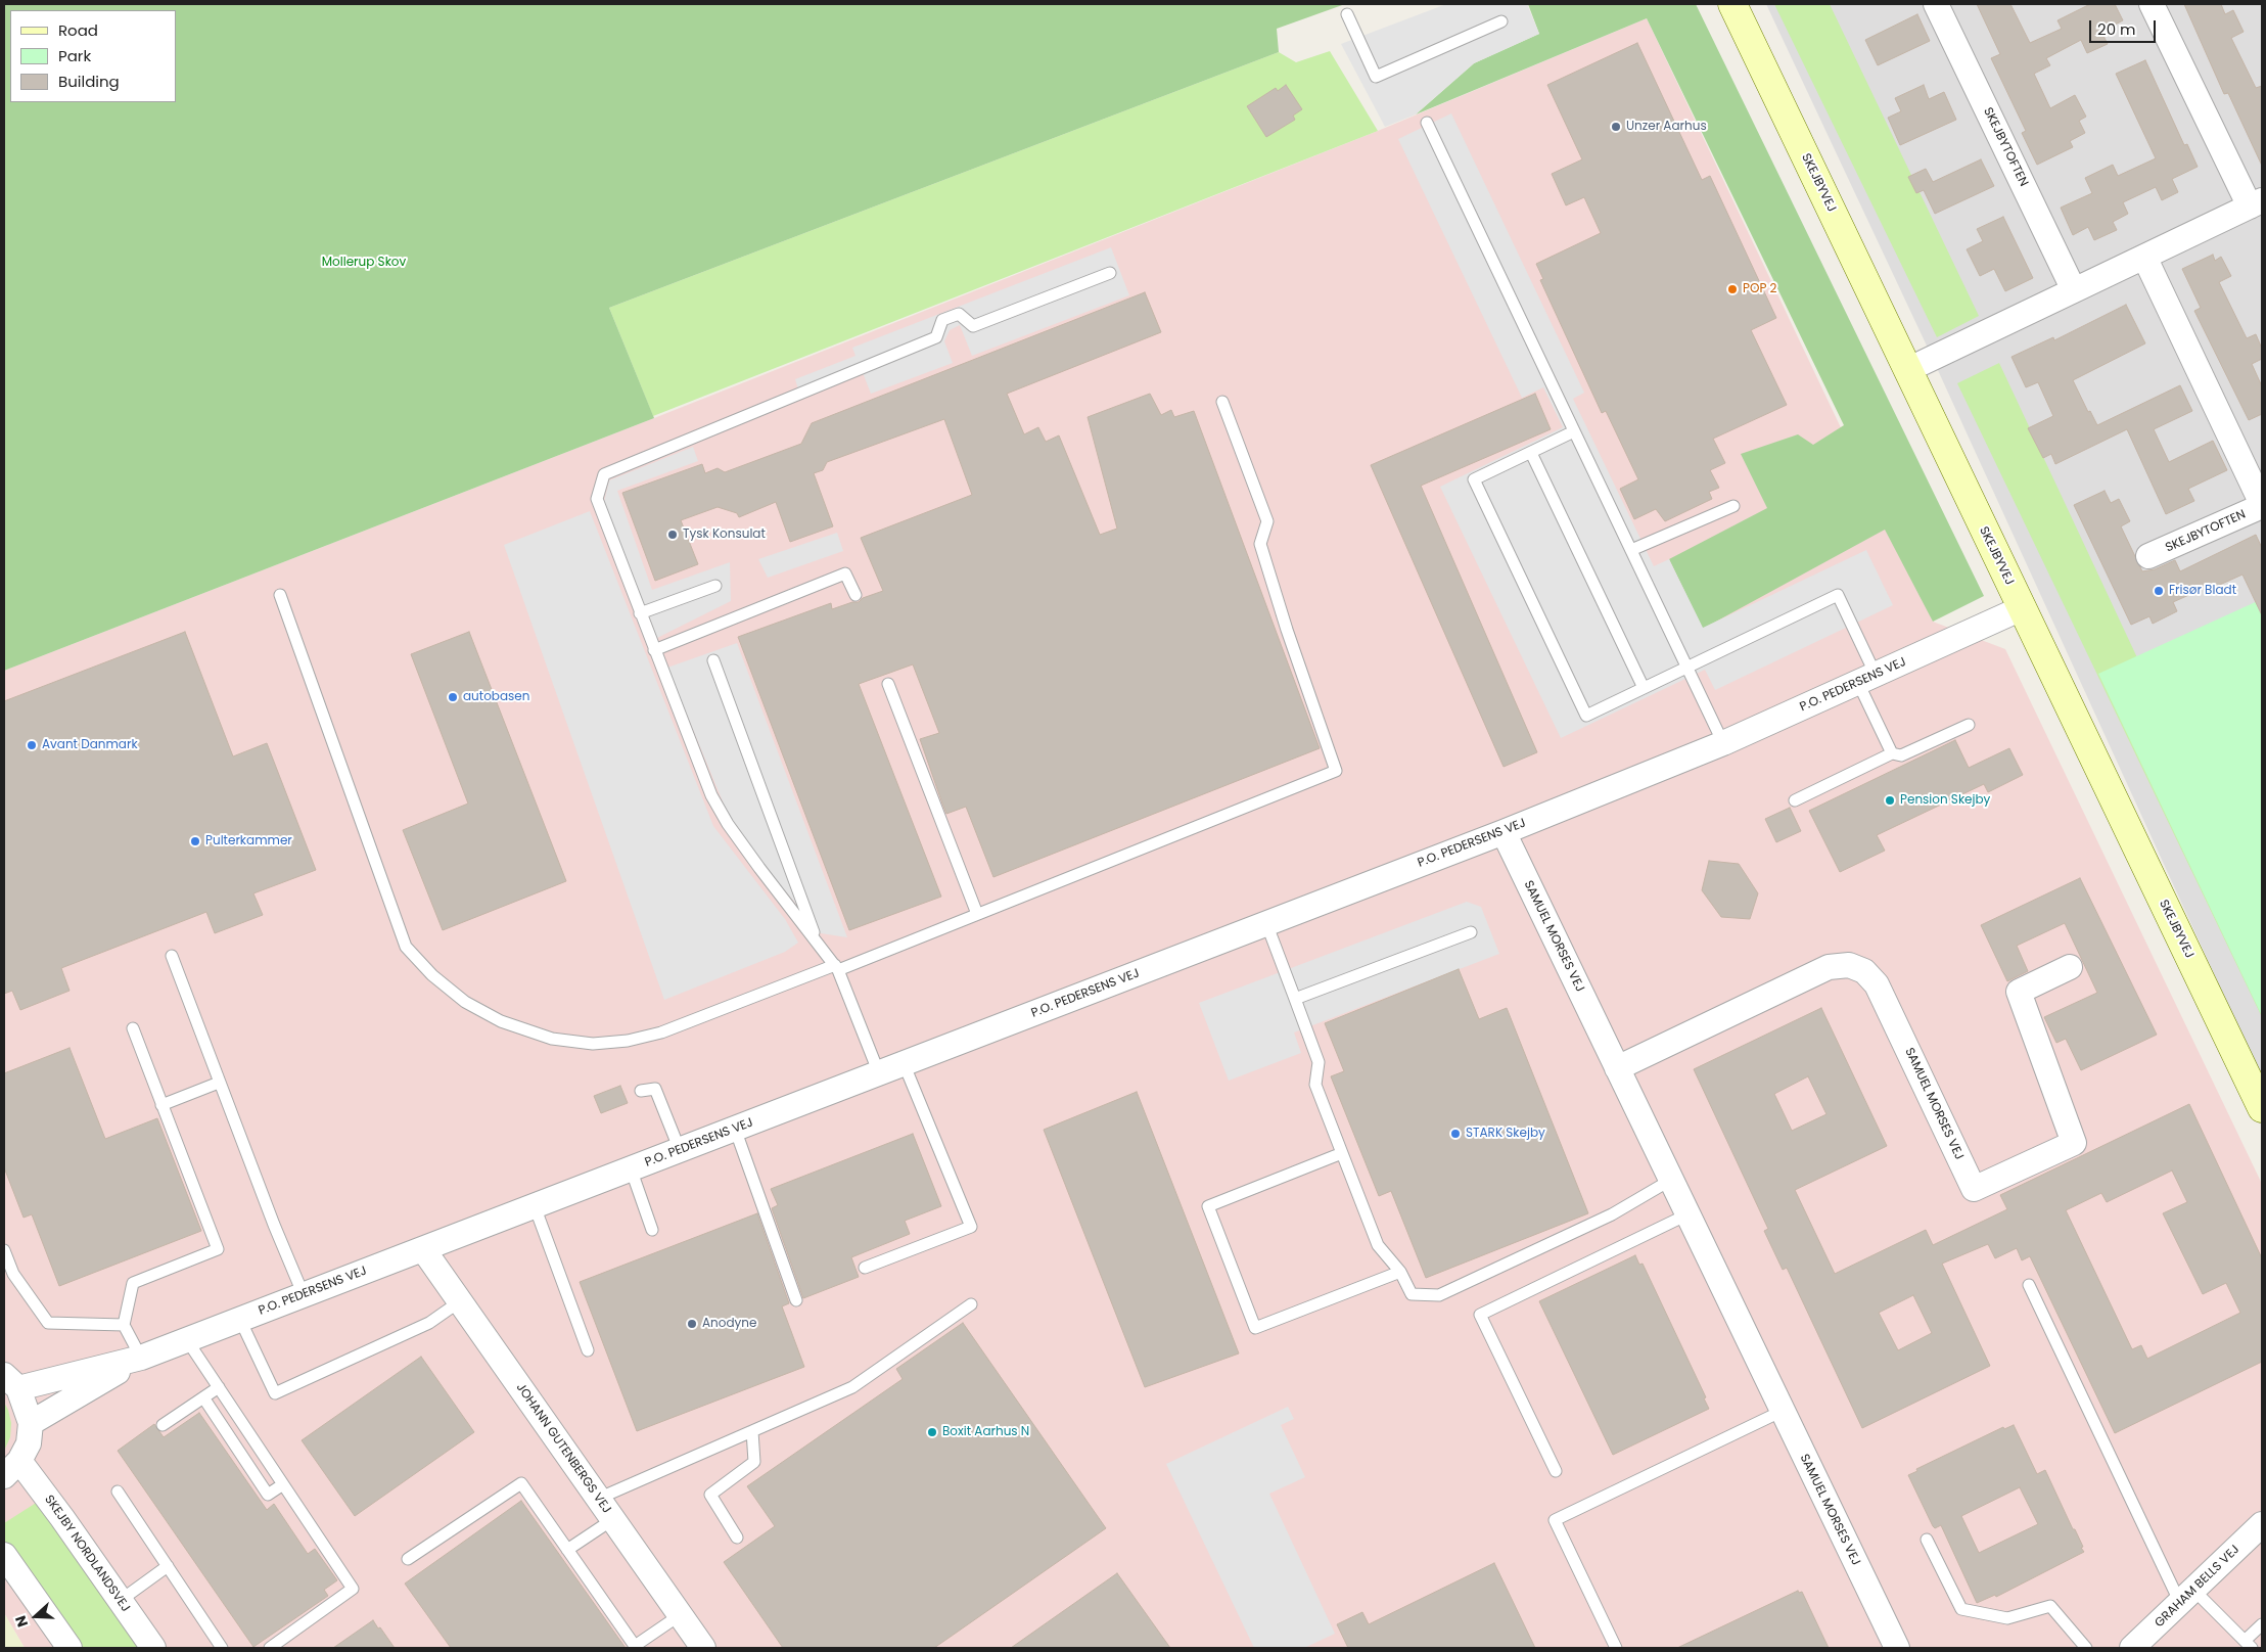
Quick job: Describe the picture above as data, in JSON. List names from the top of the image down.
{
  "streets": {
    "street": [
      "SKEJBYTOFTEN",
      "SKEJBYVEJ",
      "P.O. PEDERSENS VEJ",
      "SAMUEL MORSES VEJ",
      "JOHANN GUTENBERGS VEJ",
      "SKEJBY NORDLANDSVEJ",
      "GRAHAM BELLS VEJ"
    ]
  },
  "crossings": [
    ["SKEJBYVEJ", "P.O. PEDERSENS VEJ"],
    ["P.O. PEDERSENS VEJ", "SAMUEL MORSES VEJ"],
    ["P.O. PEDERSENS VEJ", "JOHANN GUTENBERGS VEJ"]
  ],
  "parks": ["Mollerup Skov"],
  "places": [
    "Unzer Aarhus",
    "POP 2",
    "Tysk Konsulat",
    "Frisør Bladt",
    "autobasen",
    "Avant Danmark",
    "Pension Skejby",
    "Pulterkammer",
    "STARK Skejby",
    "Anodyne",
    "Boxit Aarhus N"
  ],
  "legend": ["Road", "Park", "Building"],
  "scale_bar": "20 m",
  "north": "left"
}
